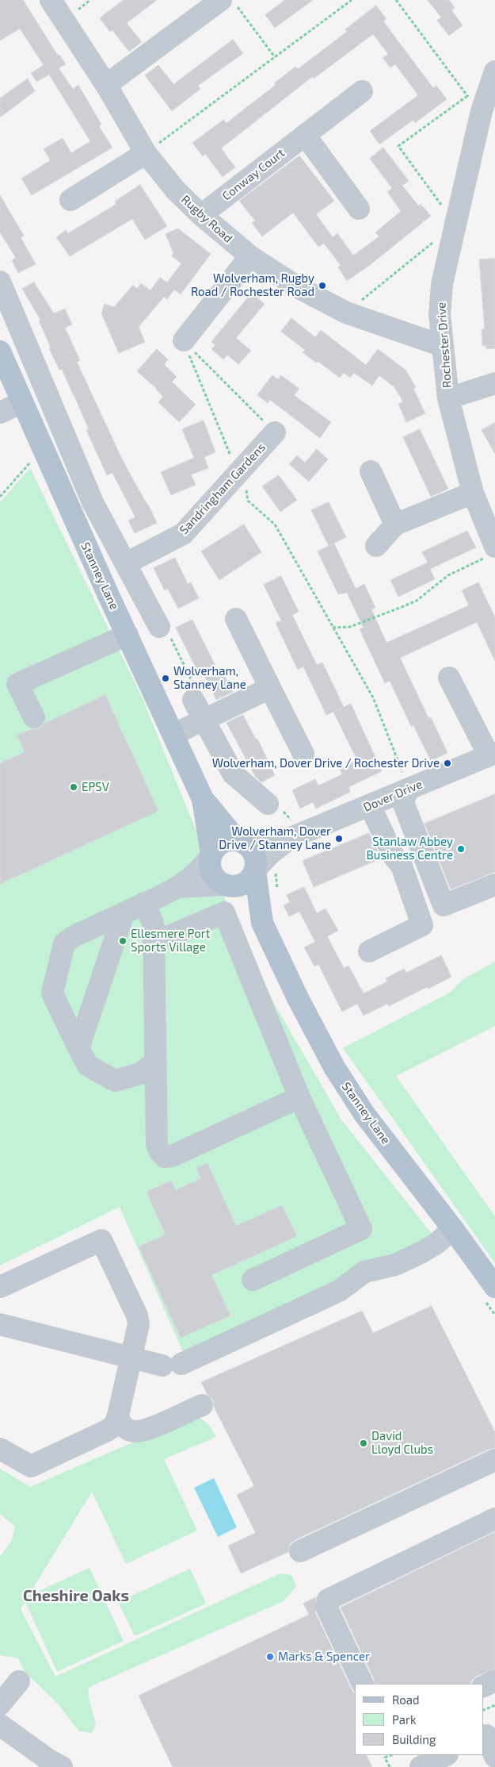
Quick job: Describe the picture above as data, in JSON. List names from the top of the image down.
{
  "streets": {
    "main road": ["Stanney Lane"],
    "street": [
      "Conway Court",
      "Rugby Road",
      "Rochester Drive",
      "Sandringham Gardens",
      "Dover Drive"
    ]
  },
  "crossings": [
    ["Conway Court", "Rugby Road"],
    ["Rugby Road", "Rochester Drive"],
    ["Stanney Lane", "Dover Drive"]
  ],
  "districts": ["Cheshire Oaks"],
  "places": [
    "Wolverham, Rugby Road / Rochester Road",
    "Wolverham, Stanney Lane",
    "Wolverham, Dover Drive / Rochester Drive",
    "EPSV",
    "Wolverham, Dover Drive / Stanney Lane",
    "Stanlaw Abbey Business Centre",
    "Ellesmere Port Sports Village",
    "David Lloyd Clubs",
    "Marks & Spencer"
  ],
  "legend": ["Road", "Park", "Building"]
}
